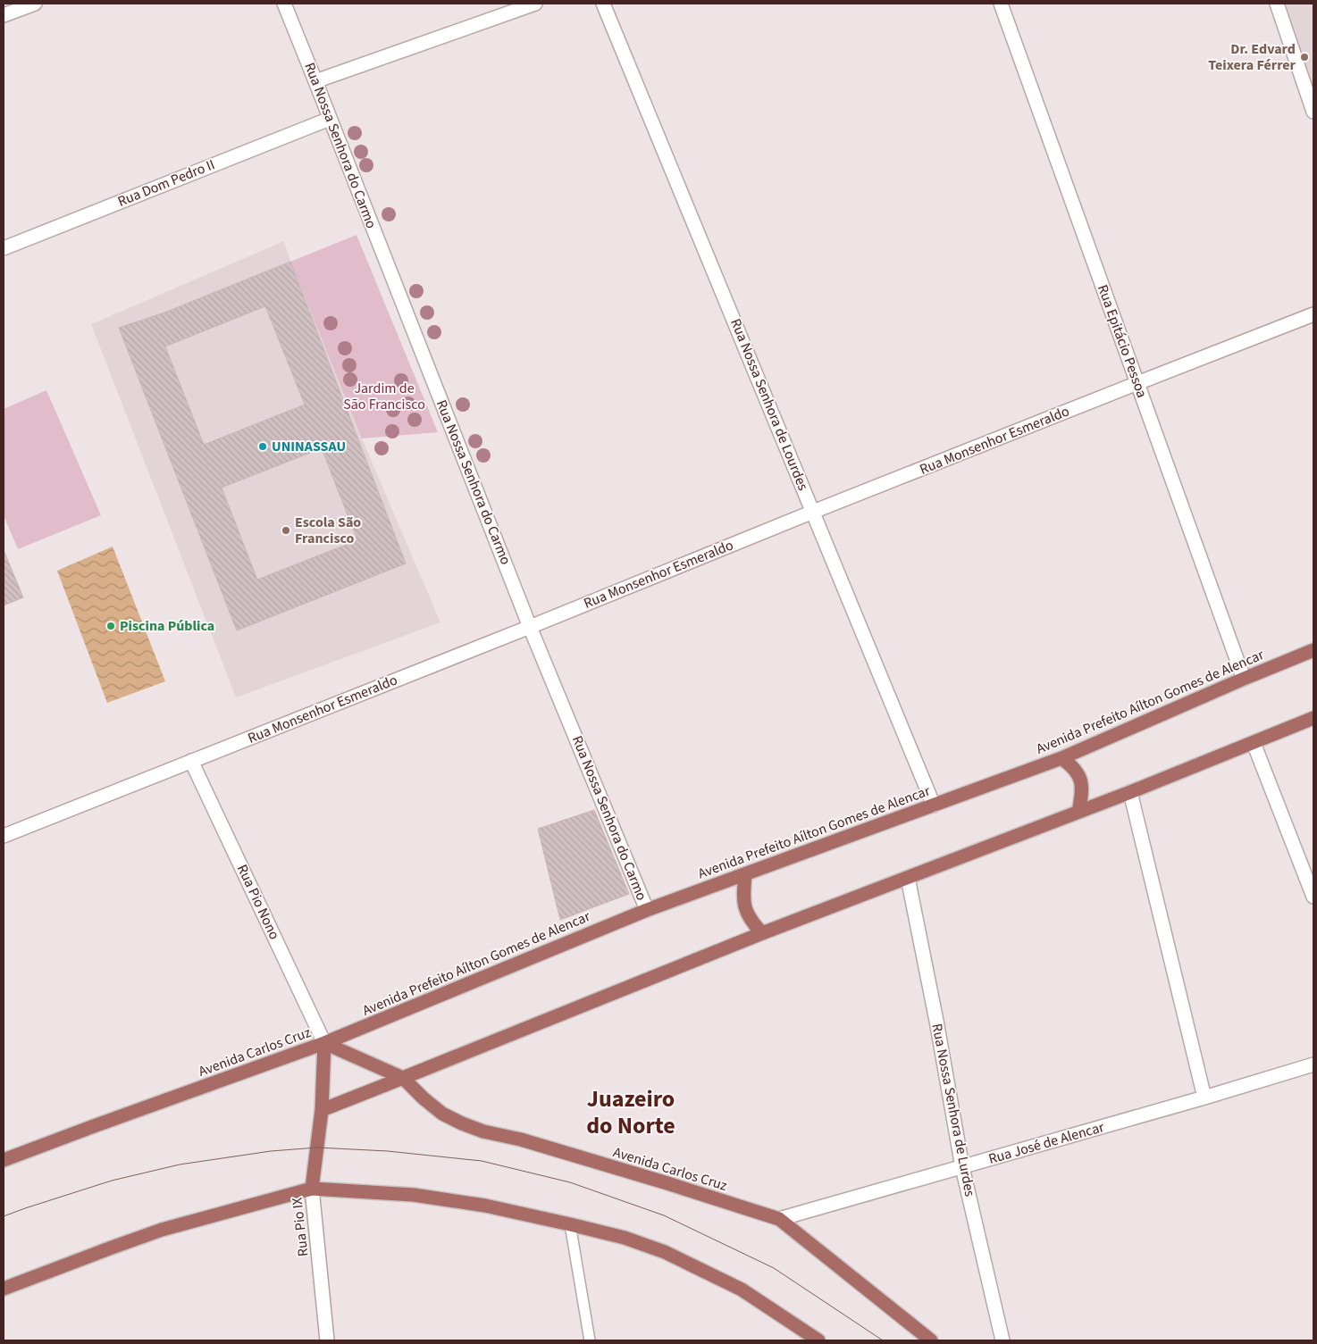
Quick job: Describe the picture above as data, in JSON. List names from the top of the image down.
{
  "streets": {
    "main road": ["Avenida Prefeito Aílton Gomes de Alencar", "Avenida Carlos Cruz", "Rua Pio IX"],
    "street": [
      "Rua Nossa Senhora do Carmo",
      "Rua Dom Pedro II",
      "Rua Epitácio Pessoa",
      "Rua Nossa Senhora de Lourdes",
      "Rua Monsenhor Esmeraldo",
      "Rua Pio Nono",
      "Rua Nossa Senhora de Lurdes",
      "Rua José de Alencar"
    ]
  },
  "crossings": [
    ["Rua Nossa Senhora do Carmo", "Rua Dom Pedro II"],
    ["Rua Nossa Senhora do Carmo", "Rua Monsenhor Esmeraldo"],
    ["Rua Nossa Senhora do Carmo", "Avenida Prefeito Aílton Gomes de Alencar"],
    ["Rua Epitácio Pessoa", "Rua Monsenhor Esmeraldo"],
    ["Rua Epitácio Pessoa", "Avenida Prefeito Aílton Gomes de Alencar"],
    ["Rua Nossa Senhora de Lourdes", "Rua Monsenhor Esmeraldo"],
    ["Rua Nossa Senhora de Lourdes", "Avenida Prefeito Aílton Gomes de Alencar"],
    ["Rua Monsenhor Esmeraldo", "Rua Pio Nono"],
    ["Avenida Prefeito Aílton Gomes de Alencar", "Rua Pio Nono"],
    ["Avenida Prefeito Aílton Gomes de Alencar", "Avenida Carlos Cruz"],
    ["Avenida Prefeito Aílton Gomes de Alencar", "Rua Pio IX"],
    ["Rua Pio Nono", "Avenida Carlos Cruz"],
    ["Rua Pio Nono", "Rua Pio IX"],
    ["Avenida Carlos Cruz", "Rua José de Alencar"],
    ["Avenida Carlos Cruz", "Rua Pio IX"],
    ["Rua Nossa Senhora de Lurdes", "Rua José de Alencar"]
  ],
  "districts": ["Juazeiro do Norte"],
  "parks": ["Jardim de São Francisco"],
  "places": [
    "Dr. Edvard Teixera Férrer",
    "UNINASSAU",
    "Escola São Francisco",
    "Piscina Pública"
  ]
}
